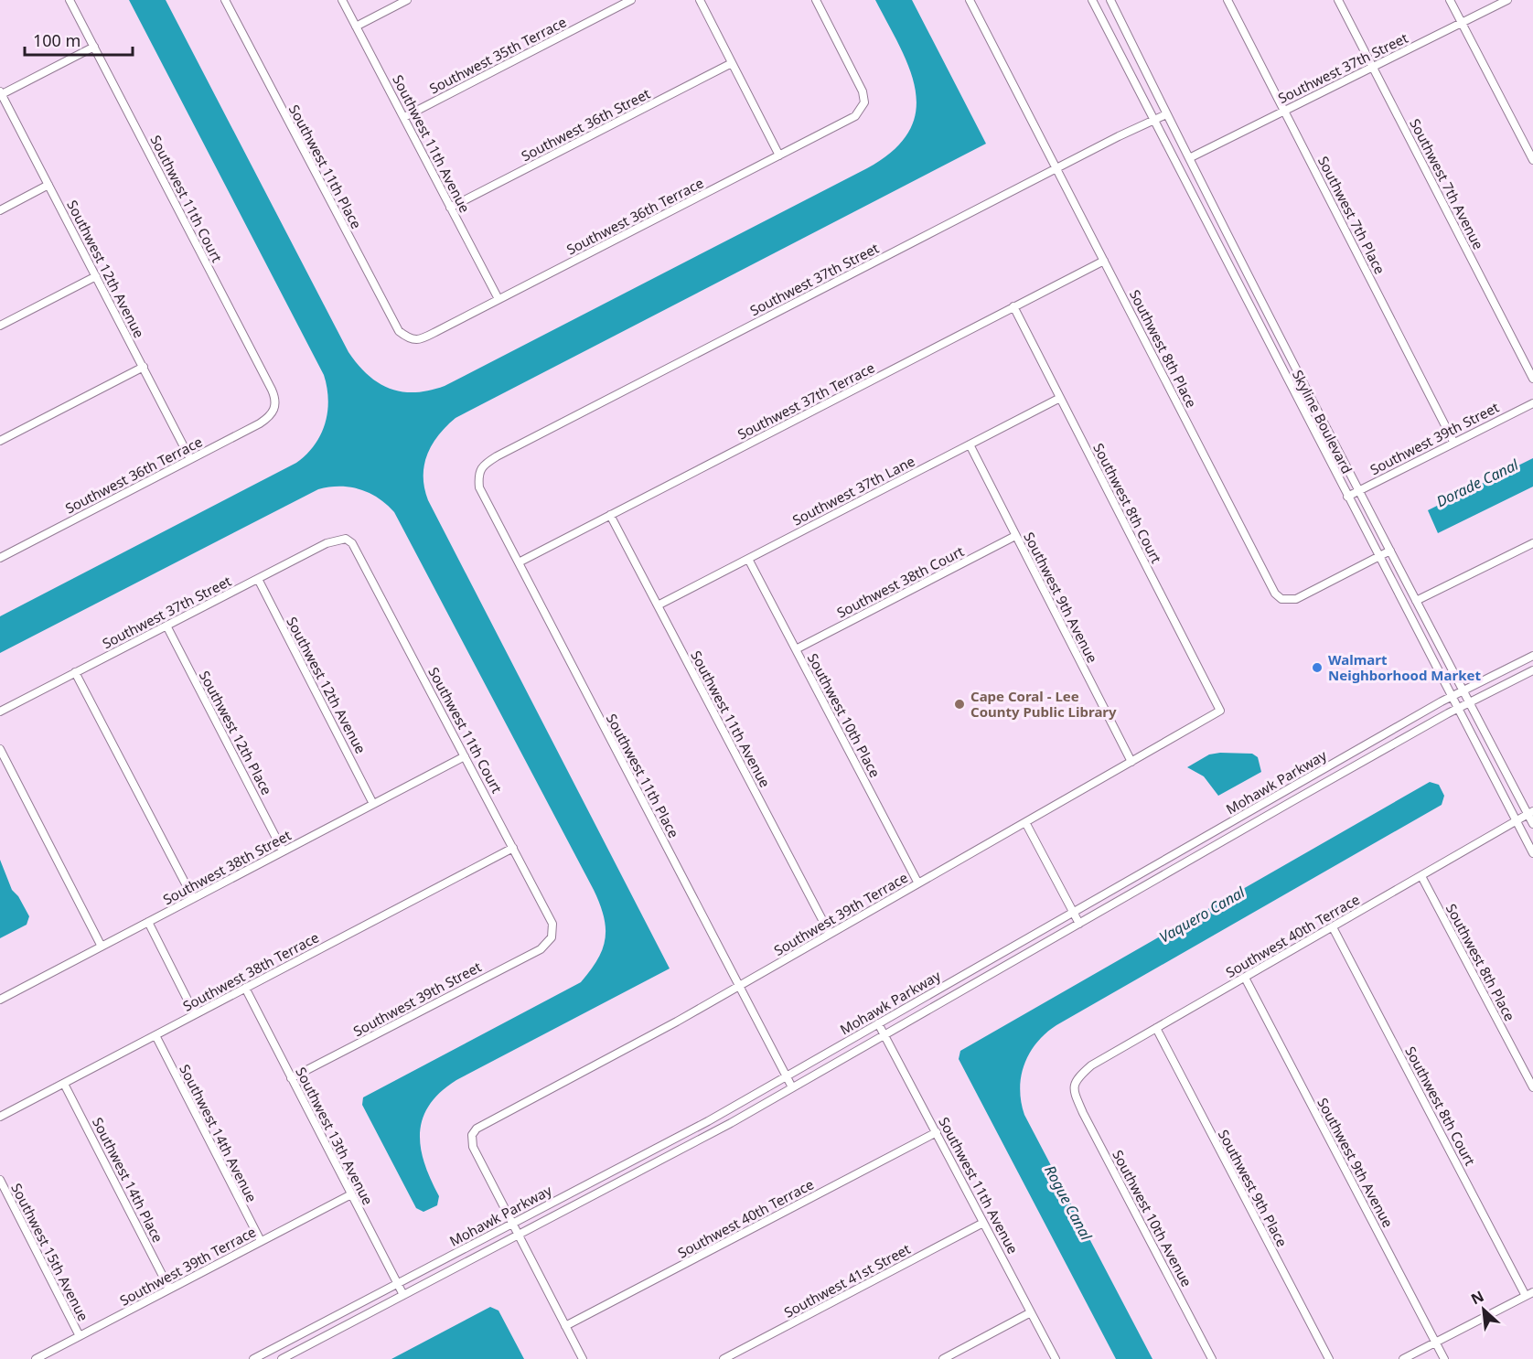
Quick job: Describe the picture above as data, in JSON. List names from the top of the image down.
{
  "streets": {
    "street": [
      "Southwest 35th Terrace",
      "Southwest 37th Street",
      "Southwest 36th Street",
      "Southwest 11th Avenue",
      "Southwest 11th Place",
      "Southwest 7th Avenue",
      "Southwest 11th Court",
      "Southwest 7th Place",
      "Southwest 36th Terrace",
      "Southwest 12th Avenue",
      "Southwest 8th Place",
      "Southwest 37th Terrace",
      "Skyline Boulevard",
      "Southwest 39th Street",
      "Southwest 37th Lane",
      "Southwest 8th Court",
      "Southwest 38th Court",
      "Southwest 9th Avenue",
      "Southwest 10th Place",
      "Southwest 12th Place",
      "Mohawk Parkway",
      "Southwest 38th Street",
      "Southwest 39th Terrace",
      "Southwest 40th Terrace",
      "Southwest 38th Terrace",
      "Southwest 14th Avenue",
      "Southwest 13th Avenue",
      "Southwest 14th Place",
      "Southwest 9th Place",
      "Southwest 10th Avenue",
      "Southwest 15th Avenue",
      "Southwest 41st Street"
    ]
  },
  "crossings": [
    ["Southwest 35th Terrace", "Southwest 11th Avenue"],
    ["Southwest 37th Street", "Southwest 11th Place"],
    ["Southwest 37th Street", "Southwest 7th Avenue"],
    ["Southwest 37th Street", "Southwest 11th Court"],
    ["Southwest 37th Street", "Southwest 7th Place"],
    ["Southwest 37th Street", "Southwest 12th Avenue"],
    ["Southwest 37th Street", "Southwest 8th Place"],
    ["Southwest 37th Street", "Skyline Boulevard"],
    ["Southwest 37th Street", "Southwest 12th Place"],
    ["Southwest 36th Street", "Southwest 11th Avenue"],
    ["Southwest 11th Avenue", "Southwest 36th Terrace"],
    ["Southwest 11th Avenue", "Southwest 37th Terrace"],
    ["Southwest 11th Avenue", "Southwest 37th Lane"],
    ["Southwest 11th Avenue", "Mohawk Parkway"],
    ["Southwest 11th Avenue", "Southwest 39th Terrace"],
    ["Southwest 11th Avenue", "Southwest 40th Terrace"],
    ["Southwest 11th Avenue", "Southwest 41st Street"],
    ["Southwest 11th Place", "Southwest 36th Terrace"],
    ["Southwest 11th Place", "Southwest 37th Terrace"],
    ["Southwest 11th Place", "Mohawk Parkway"],
    ["Southwest 11th Place", "Southwest 39th Terrace"],
    ["Southwest 11th Court", "Southwest 36th Terrace"],
    ["Southwest 11th Court", "Southwest 39th Street"],
    ["Southwest 11th Court", "Southwest 38th Street"],
    ["Southwest 11th Court", "Southwest 38th Terrace"],
    ["Southwest 7th Place", "Southwest 39th Street"],
    ["Southwest 36th Terrace", "Southwest 12th Avenue"],
    ["Southwest 12th Avenue", "Southwest 38th Street"],
    ["Southwest 8th Place", "Southwest 37th Terrace"],
    ["Southwest 8th Place", "Skyline Boulevard"],
    ["Southwest 8th Place", "Southwest 40th Terrace"],
    ["Southwest 37th Terrace", "Southwest 8th Court"],
    ["Skyline Boulevard", "Southwest 39th Street"],
    ["Skyline Boulevard", "Mohawk Parkway"],
    ["Skyline Boulevard", "Southwest 40th Terrace"],
    ["Southwest 39th Street", "Southwest 13th Avenue"],
    ["Southwest 37th Lane", "Southwest 8th Court"],
    ["Southwest 37th Lane", "Southwest 9th Avenue"],
    ["Southwest 37th Lane", "Southwest 10th Place"],
    ["Southwest 8th Court", "Southwest 39th Terrace"],
    ["Southwest 8th Court", "Southwest 40th Terrace"],
    ["Southwest 38th Court", "Southwest 9th Avenue"],
    ["Southwest 38th Court", "Southwest 10th Place"],
    ["Southwest 9th Avenue", "Southwest 39th Terrace"],
    ["Southwest 9th Avenue", "Southwest 40th Terrace"],
    ["Southwest 10th Place", "Southwest 39th Terrace"],
    ["Southwest 12th Place", "Southwest 38th Street"],
    ["Mohawk Parkway", "Southwest 39th Terrace"],
    ["Mohawk Parkway", "Southwest 13th Avenue"],
    ["Southwest 39th Terrace", "Southwest 14th Avenue"],
    ["Southwest 39th Terrace", "Southwest 13th Avenue"],
    ["Southwest 39th Terrace", "Southwest 14th Place"],
    ["Southwest 39th Terrace", "Southwest 15th Avenue"],
    ["Southwest 40th Terrace", "Southwest 9th Place"],
    ["Southwest 40th Terrace", "Southwest 10th Avenue"],
    ["Southwest 38th Terrace", "Southwest 14th Avenue"],
    ["Southwest 38th Terrace", "Southwest 13th Avenue"],
    ["Southwest 38th Terrace", "Southwest 14th Place"]
  ],
  "water": ["Dorade Canal", "Vaquero Canal", "Rogue Canal"],
  "places": ["Walmart Neighborhood Market", "Cape Coral - Lee County Public Library"],
  "scale_bar": "100 m",
  "north": "top left"
}
